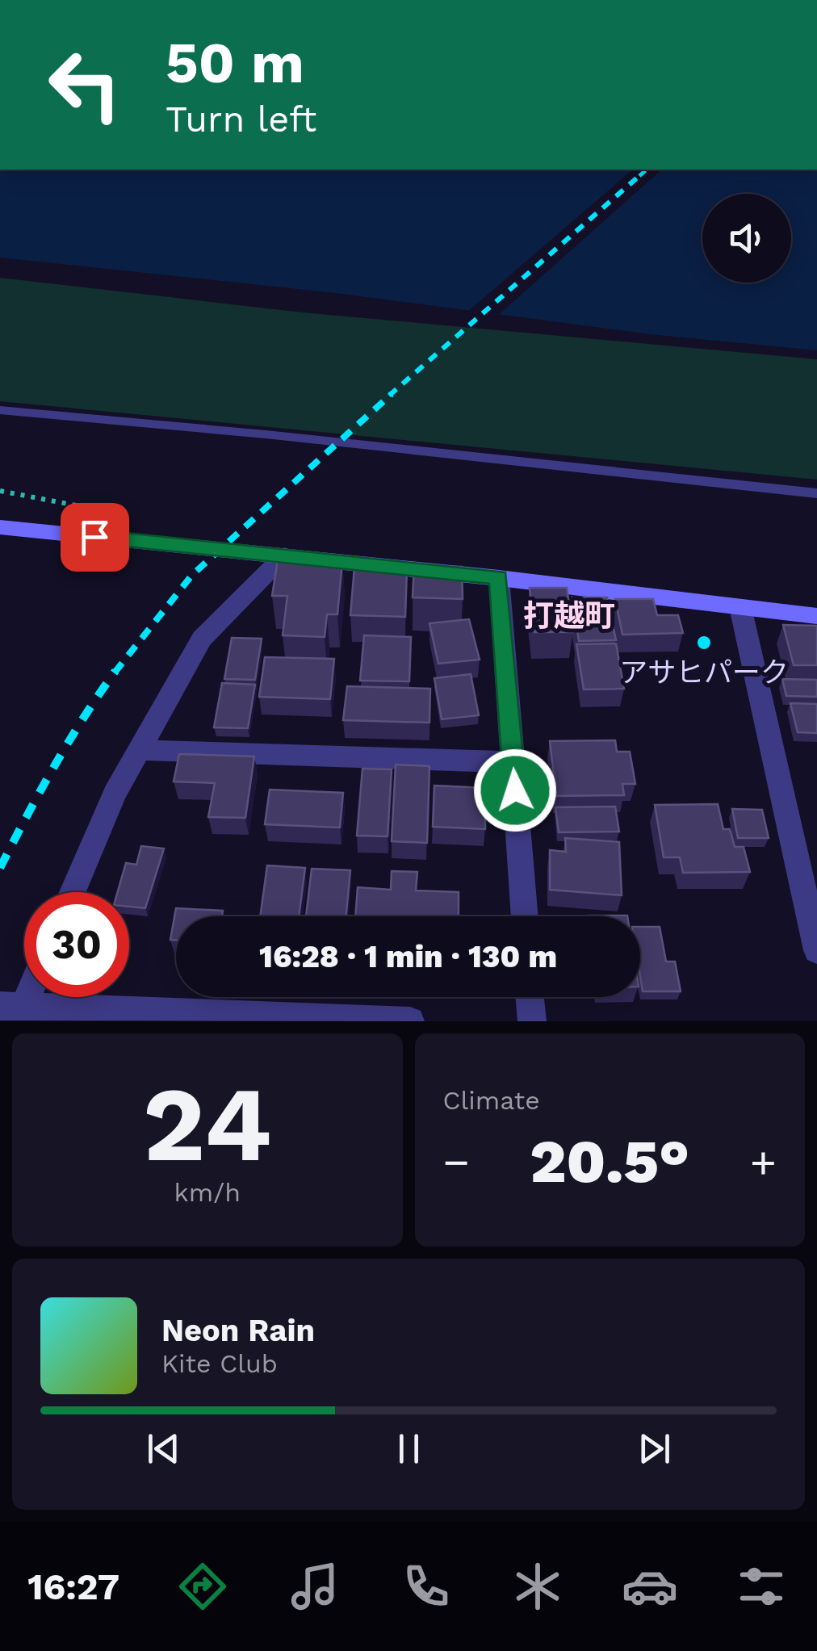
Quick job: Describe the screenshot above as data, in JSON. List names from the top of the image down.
{
  "districts": ["打越町"],
  "places": ["アサヒパーク"],
  "page": {
    "turn": ["50 m", "Turn left"],
    "limit": "30",
    "trip": "16:28 · 1 min · 130 m",
    "tile": [
      ["24", "km/h"],
      "Climate"
    ],
    "heat": ["−", "20.5°", "+"],
    "song": ["Neon Rain", "Kite Club"],
    "tabs": "16:27"
  }
}
